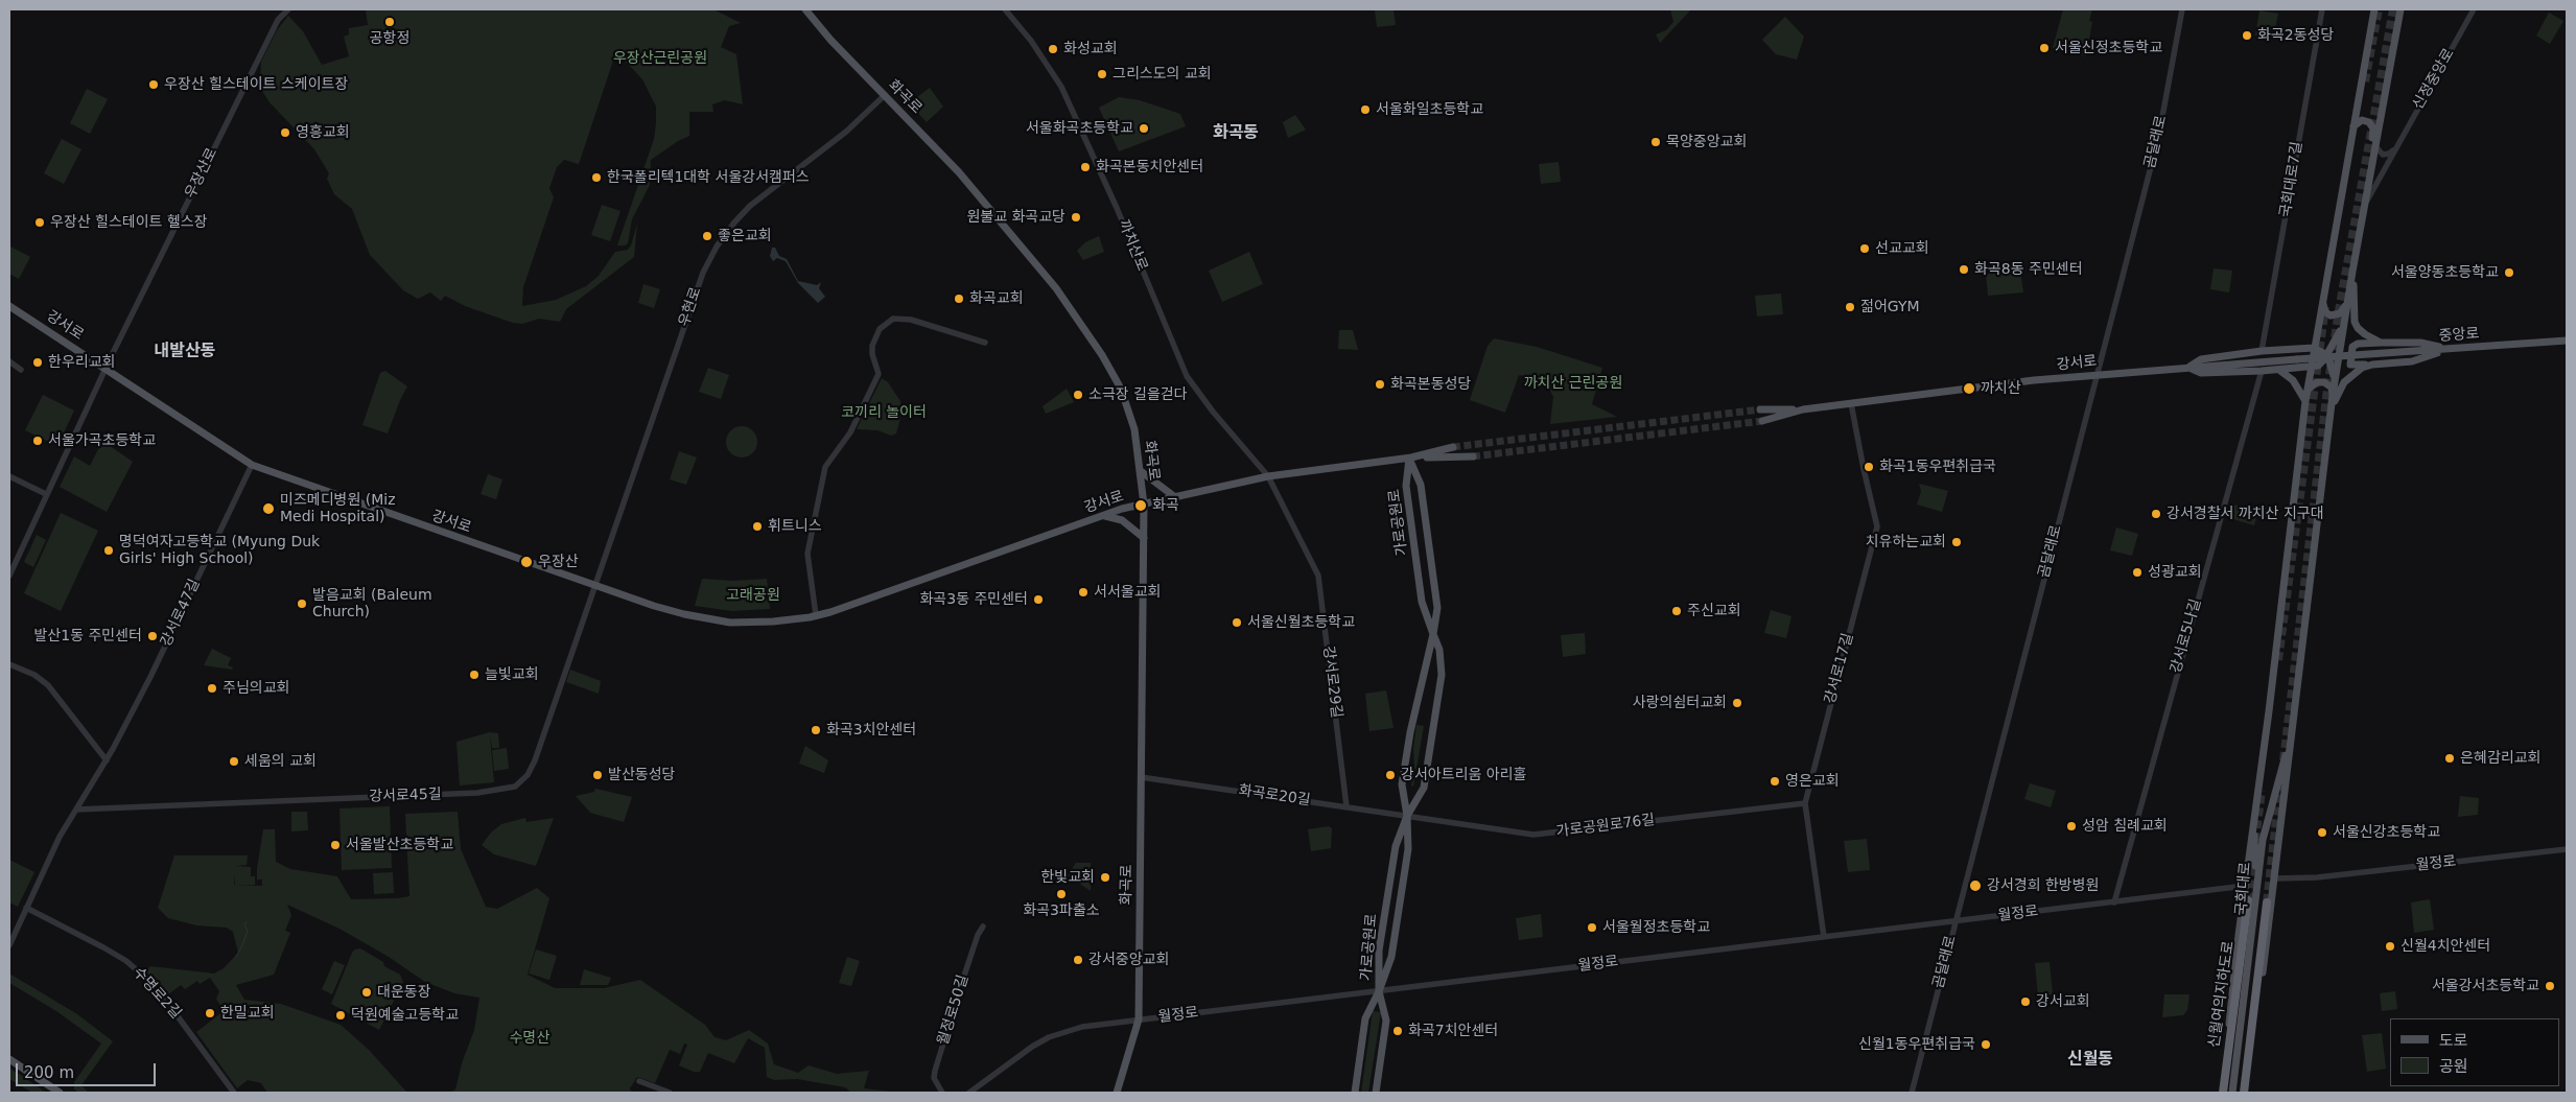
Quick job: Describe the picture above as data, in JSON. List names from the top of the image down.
{
  "streets": {
    "highway": ["신월여의지하도로"],
    "main road": [
      "화곡로",
      "강서로",
      "중앙로",
      "가로공원로",
      "국회대로"
    ],
    "street": [
      "신정중앙로",
      "곰달래로",
      "우장산로",
      "국회대로7길",
      "까치산로",
      "우현로",
      "강서로47길",
      "강서로5나길",
      "강서로17길",
      "강서로29길",
      "강서로45길",
      "화곡로20길",
      "가로공원로76길",
      "월정로",
      "수명로2길",
      "월정로50길"
    ]
  },
  "crossings": [
    ["화곡로", "우현로"],
    ["화곡로", "강서로"],
    ["화곡로", "화곡로20길"],
    ["화곡로", "월정로"],
    ["곰달래로", "강서로"],
    ["곰달래로", "월정로"],
    ["우장산로", "강서로"],
    ["까치산로", "강서로"],
    ["까치산로", "강서로29길"],
    ["우현로", "강서로"],
    ["우현로", "강서로45길"],
    ["강서로", "중앙로"],
    ["강서로", "가로공원로"],
    ["강서로", "강서로47길"],
    ["강서로", "강서로17길"],
    ["강서로", "강서로29길"],
    ["강서로", "강서로45길"],
    ["가로공원로", "화곡로20길"],
    ["가로공원로", "가로공원로76길"],
    ["가로공원로", "월정로"],
    ["강서로47길", "강서로45길"],
    ["강서로47길", "수명로2길"],
    ["강서로5나길", "월정로"],
    ["강서로17길", "가로공원로76길"],
    ["강서로17길", "월정로"],
    ["강서로29길", "화곡로20길"],
    ["화곡로20길", "가로공원로76길"]
  ],
  "districts": ["화곡동", "내발산동", "신월동"],
  "parks": [
    "우장산근린공원",
    "까치산 근린공원",
    "코끼리 놀이터",
    "고래공원",
    "수명산"
  ],
  "places": [
    "공항정",
    "화곡2동성당",
    "서울신정초등학교",
    "화성교회",
    "그리스도의 교회",
    "우장산 힐스테이트 스케이트장",
    "서울화일초등학교",
    "서울화곡초등학교",
    "영흥교회",
    "목양중앙교회",
    "화곡본동치안센터",
    "한국폴리텍1대학 서울강서캠퍼스",
    "원불교 화곡교당",
    "우장산 힐스테이트 헬스장",
    "좋은교회",
    "선교교회",
    "화곡8동 주민센터",
    "서울양동초등학교",
    "화곡교회",
    "젊어GYM",
    "한우리교회",
    "화곡본동성당",
    "까치산",
    "소극장 길을걷다",
    "서울가곡초등학교",
    "화곡1동우편취급국",
    "화곡",
    "미즈메디병원 (Miz Medi Hospital)",
    "강서경찰서 까치산 지구대",
    "휘트니스",
    "치유하는교회",
    "명덕여자고등학교 (Myung Duk Girls' High School)",
    "우장산",
    "성광교회",
    "서서울교회",
    "화곡3동 주민센터",
    "발음교회 (Baleum Church)",
    "주신교회",
    "서울신월초등학교",
    "발산1동 주민센터",
    "늘빛교회",
    "주님의교회",
    "사랑의쉼터교회",
    "화곡3치안센터",
    "은혜감리교회",
    "세움의 교회",
    "발산동성당",
    "강서아트리움 아리홀",
    "영은교회",
    "성암 침례교회",
    "서울신강초등학교",
    "서울발산초등학교",
    "한빛교회",
    "강서경희 한방병원",
    "화곡3파출소",
    "서울월정초등학교",
    "신월4치안센터",
    "강서중앙교회",
    "서울강서초등학교",
    "대운동장",
    "강서교회",
    "한밀교회",
    "덕원예술고등학교",
    "화곡7치안센터",
    "신월1동우편취급국"
  ],
  "legend": ["도로", "공원"],
  "scale_bar": "200 m"
}
